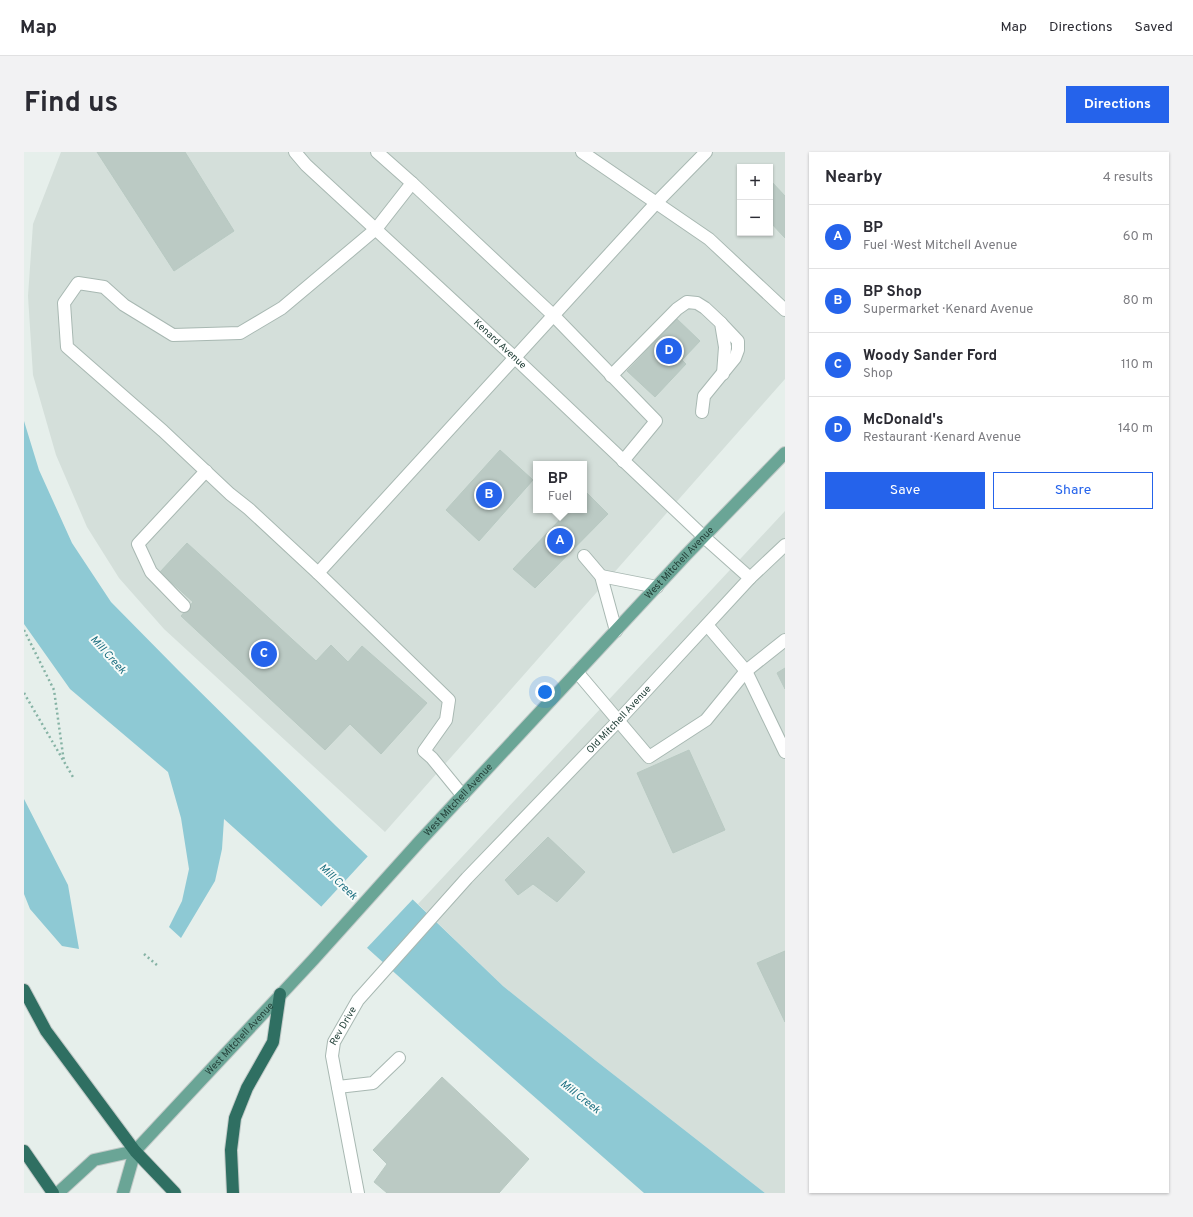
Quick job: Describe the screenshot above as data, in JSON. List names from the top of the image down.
{
  "streets": {
    "main road": ["West Mitchell Avenue"],
    "street": ["Kenard Avenue", "Old Mitchell Avenue", "Rev Drive"]
  },
  "crossings": [
    ["Kenard Avenue", "West Mitchell Avenue"],
    ["Old Mitchell Avenue", "Rev Drive"]
  ],
  "water": ["Mill Creek"],
  "page": {
    "header": "Map",
    "nav": ["Map", "Directions", "Saved"],
    "title": "Find us",
    "buttons": [
      "Directions",
      ["Save", "Share"]
    ],
    "heading": ["Nearby", "4 results"],
    "map_buttons": ["+", "−"],
    "list": [
      {
        "mark": "A",
        "name": "BP",
        "note": "Fuel · West Mitchell Avenue",
        "value": "60 m"
      },
      {
        "mark": "B",
        "name": "BP Shop",
        "note": "Supermarket · Kenard Avenue",
        "value": "80 m"
      },
      {
        "mark": "C",
        "name": "Woody Sander Ford",
        "note": "Shop",
        "value": "110 m"
      },
      {
        "mark": "D",
        "name": "McDonald's",
        "note": "Restaurant · Kenard Avenue",
        "value": "140 m"
      }
    ],
    "pins": [
      "D",
      "B",
      "A",
      "C"
    ],
    "popup": ["BP", "Fuel"]
  }
}
